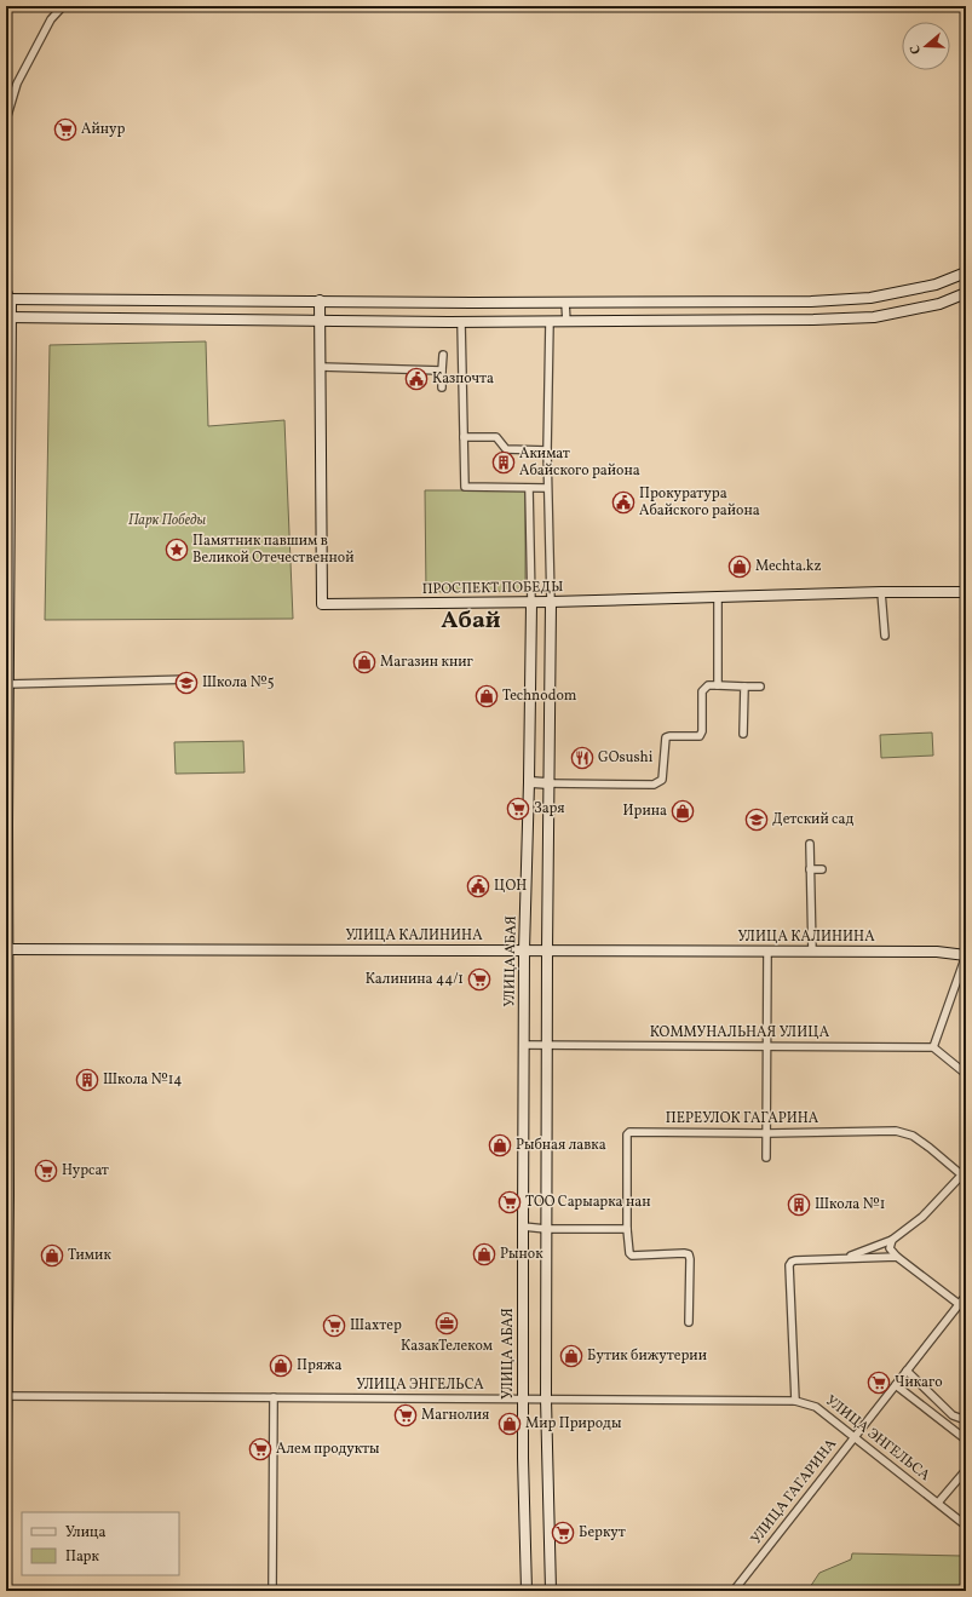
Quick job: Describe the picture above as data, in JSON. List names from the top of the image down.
{
  "streets": {
    "street": [
      "ПРОСПЕКТ ПОБЕДЫ",
      "УЛИЦА КАЛИНИНА",
      "УЛИЦА АБАЯ",
      "КОММУНАЛЬНАЯ УЛИЦА",
      "ПЕРЕУЛОК ГАГАРИНА",
      "УЛИЦА ЭНГЕЛЬСА",
      "УЛИЦА ГАГАРИНА"
    ]
  },
  "crossings": [
    ["ПРОСПЕКТ ПОБЕДЫ", "УЛИЦА АБАЯ"],
    ["УЛИЦА КАЛИНИНА", "УЛИЦА АБАЯ"],
    ["УЛИЦА АБАЯ", "КОММУНАЛЬНАЯ УЛИЦА"],
    ["УЛИЦА АБАЯ", "УЛИЦА ЭНГЕЛЬСА"],
    ["УЛИЦА ЭНГЕЛЬСА", "УЛИЦА ГАГАРИНА"]
  ],
  "districts": ["Абай"],
  "parks": ["Парк Победы"],
  "places": {
    "supermarket": [
      "Айнур",
      "Заря",
      "Калинина 44/1",
      "Нурсат",
      "ТОО Сарыарка нан",
      "Шахтер",
      "Чикаго",
      "Магнолия",
      "Алем продукты",
      "Беркут"
    ],
    "public building": ["Казпочта", "Прокуратура Абайского района", "ЦОН"],
    "building": ["Акимат Абайского района", "Школа №14", "Школа №1"],
    "place": ["Памятник павшим в Великой Отечественной"],
    "shop": [
      "Mechta.kz",
      "Магазин книг",
      "Technodom",
      "Ирина",
      "Рыбная лавка",
      "Рынок",
      "Тимик",
      "Бутик бижутерии",
      "Пряжа",
      "Мир Природы"
    ],
    "school or university": ["Школа №5", "Детский сад"],
    "restaurant": ["GOsushi"],
    "office": ["КазакТелеком"]
  },
  "legend": ["Улица", "Парк"],
  "north": "left"
}
